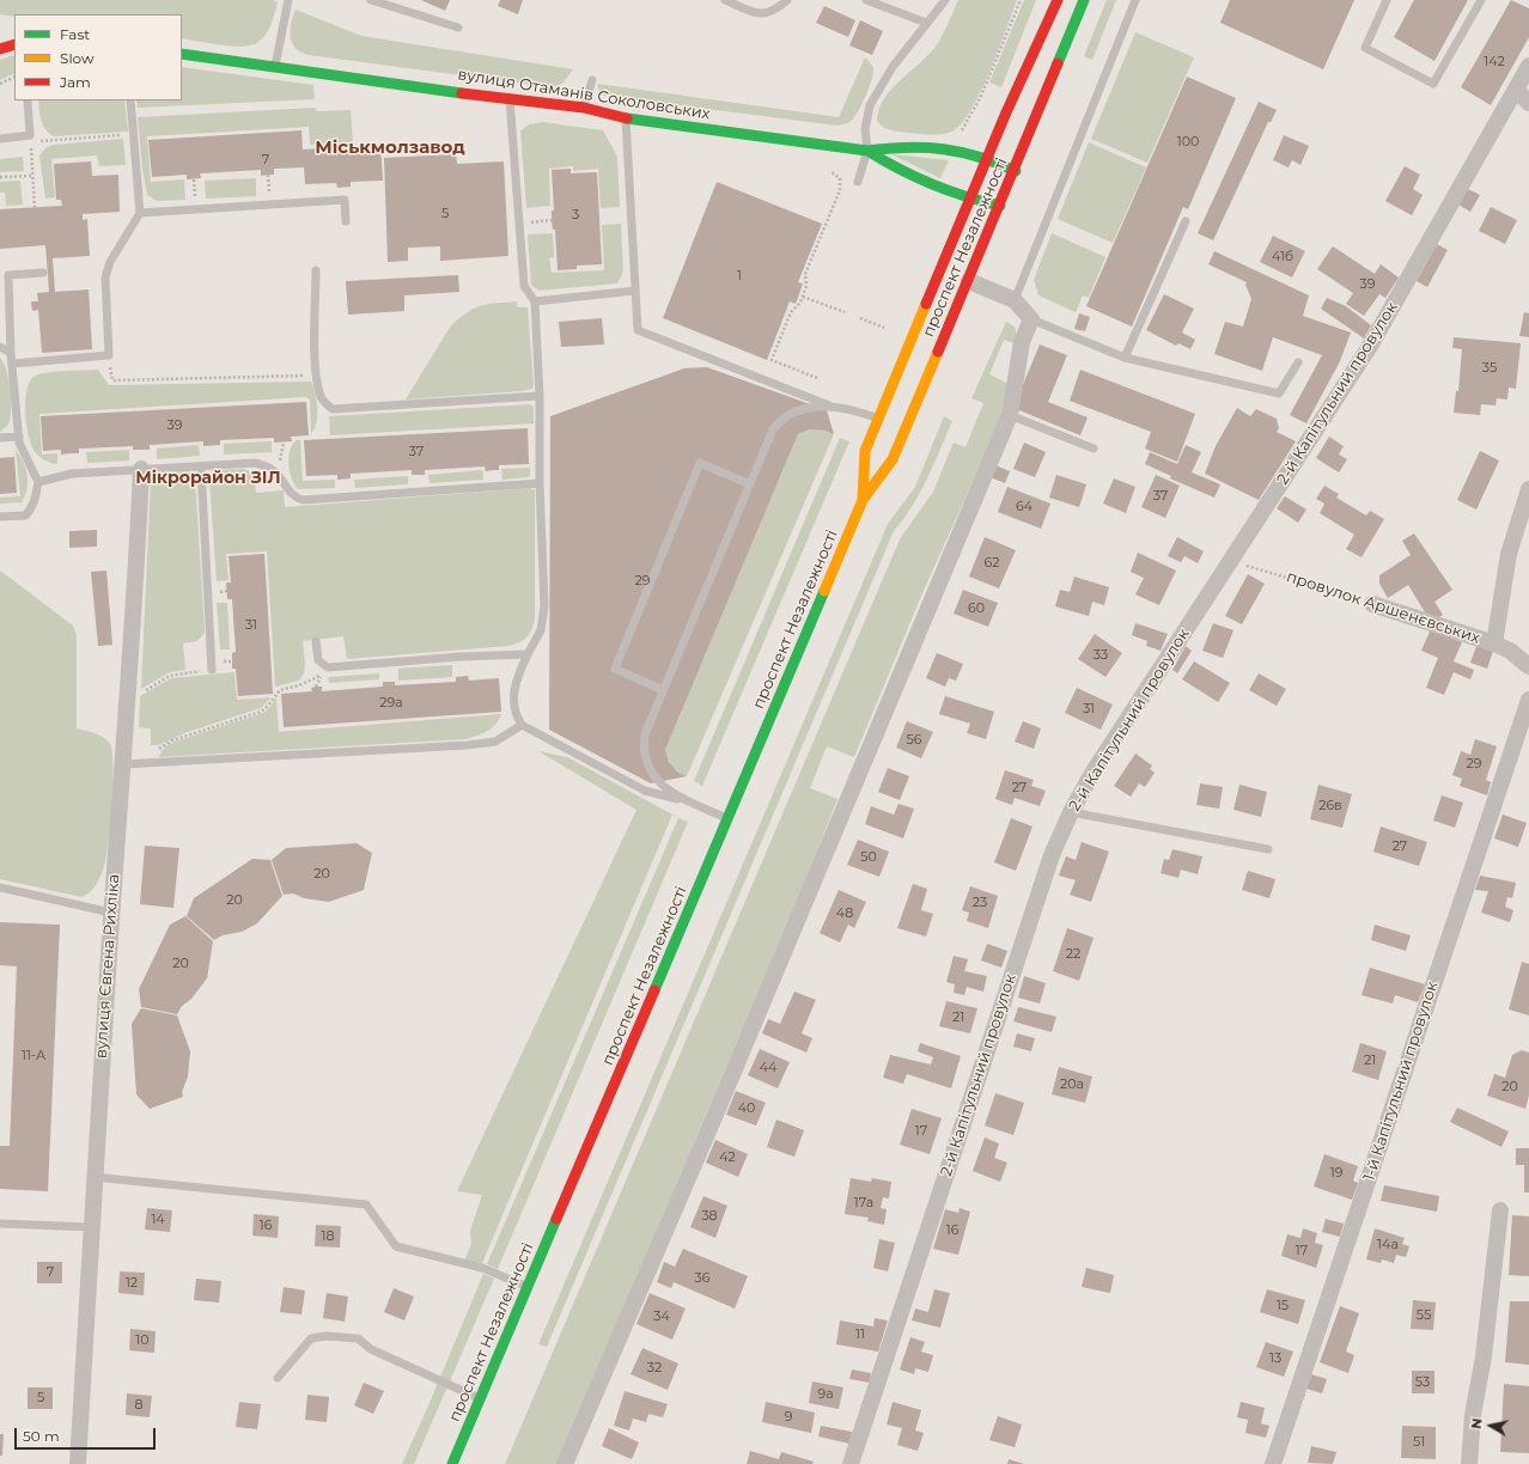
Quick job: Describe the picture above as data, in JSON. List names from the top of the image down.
{
  "streets": {
    "main road": ["вулиця Отаманів Соколовських", "проспект Незалежності"],
    "street": [
      "2-й Капітульний провулок",
      "провулок Аршенєвських",
      "вулиця Євгена Рихліка",
      "1-й Капітульний провулок"
    ]
  },
  "crossings": [
    ["вулиця Отаманів Соколовських", "проспект Незалежності"],
    ["2-й Капітульний провулок", "провулок Аршенєвських"]
  ],
  "districts": ["Міськмолзавод", "Мікрорайон ЗІЛ"],
  "house_numbers": [
    "142",
    "100",
    "7",
    "5",
    "3",
    "41б",
    "1",
    "39",
    "35",
    "39",
    "37",
    "37",
    "64",
    "62",
    "29",
    "60",
    "31",
    "33",
    "29а",
    "31",
    "56",
    "29",
    "27",
    "26в",
    "27",
    "50",
    "20",
    "20",
    "23",
    "48",
    "22",
    "20",
    "21",
    "11-А",
    "21",
    "44",
    "20а",
    "20",
    "40",
    "17",
    "42",
    "19",
    "17а",
    "38",
    "14",
    "16",
    "16",
    "18",
    "14а",
    "17",
    "7",
    "36",
    "12",
    "15",
    "55",
    "34",
    "11",
    "10",
    "13",
    "32",
    "53",
    "9а",
    "5",
    "8",
    "9",
    "51"
  ],
  "legend": ["Fast", "Slow", "Jam"],
  "scale_bar": "50 m",
  "north": "left"
}
